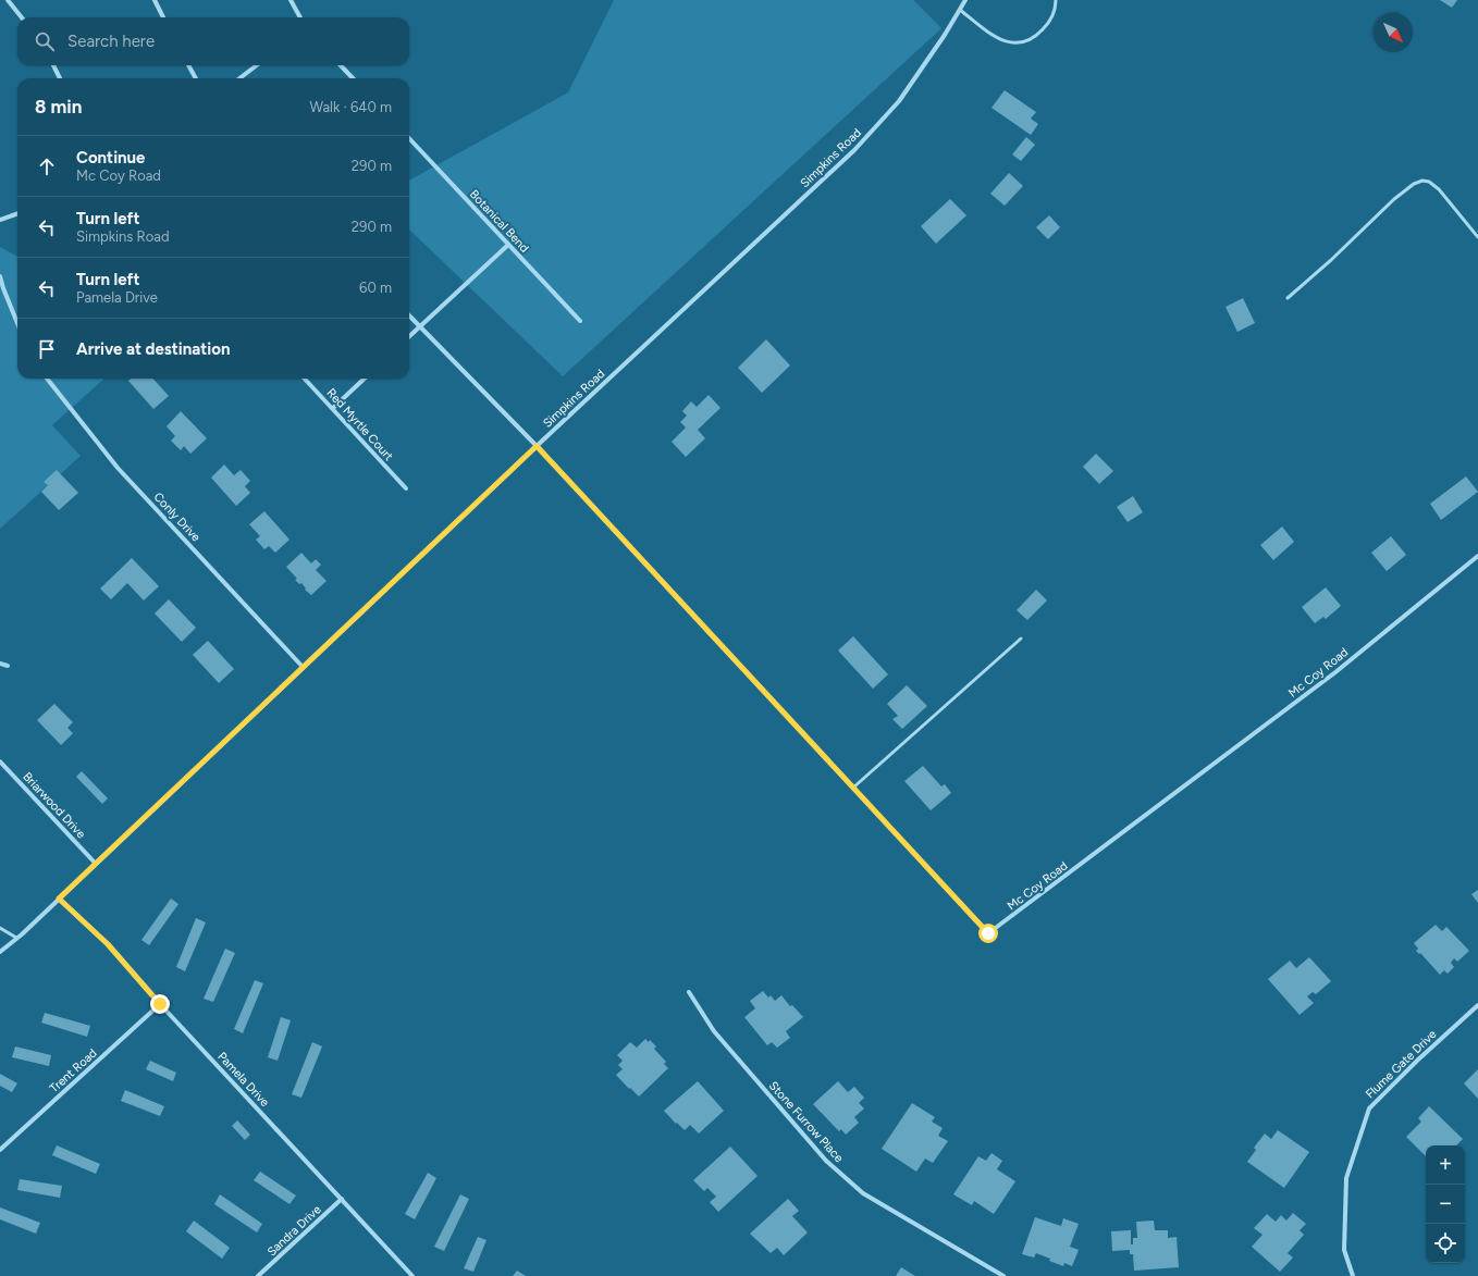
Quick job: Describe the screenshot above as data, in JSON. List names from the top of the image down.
{
  "streets": {
    "street": [
      "Simpkins Road",
      "Botanical Bend",
      "Red Myrtle Court",
      "Conly Drive",
      "Mc Coy Road",
      "Briarwood Drive",
      "Flume Gate Drive",
      "Trent Road",
      "Pamela Drive",
      "Stone Furrow Place",
      "Sandra Drive"
    ]
  },
  "crossings": [
    ["Simpkins Road", "Conly Drive"],
    ["Simpkins Road", "Mc Coy Road"],
    ["Simpkins Road", "Briarwood Drive"],
    ["Simpkins Road", "Pamela Drive"],
    ["Trent Road", "Pamela Drive"],
    ["Pamela Drive", "Sandra Drive"]
  ],
  "north": "bottom right",
  "page": {
    "search": "Search here",
    "heading": ["8 min", "Walk · 640 m"],
    "list": [
      ["Continue", "Mc Coy Road", "290 m"],
      ["Turn left", "Simpkins Road", "290 m"],
      ["Turn left", "Pamela Drive", "60 m"],
      "Arrive at destination"
    ],
    "map_buttons": ["+", "−"]
  }
}
